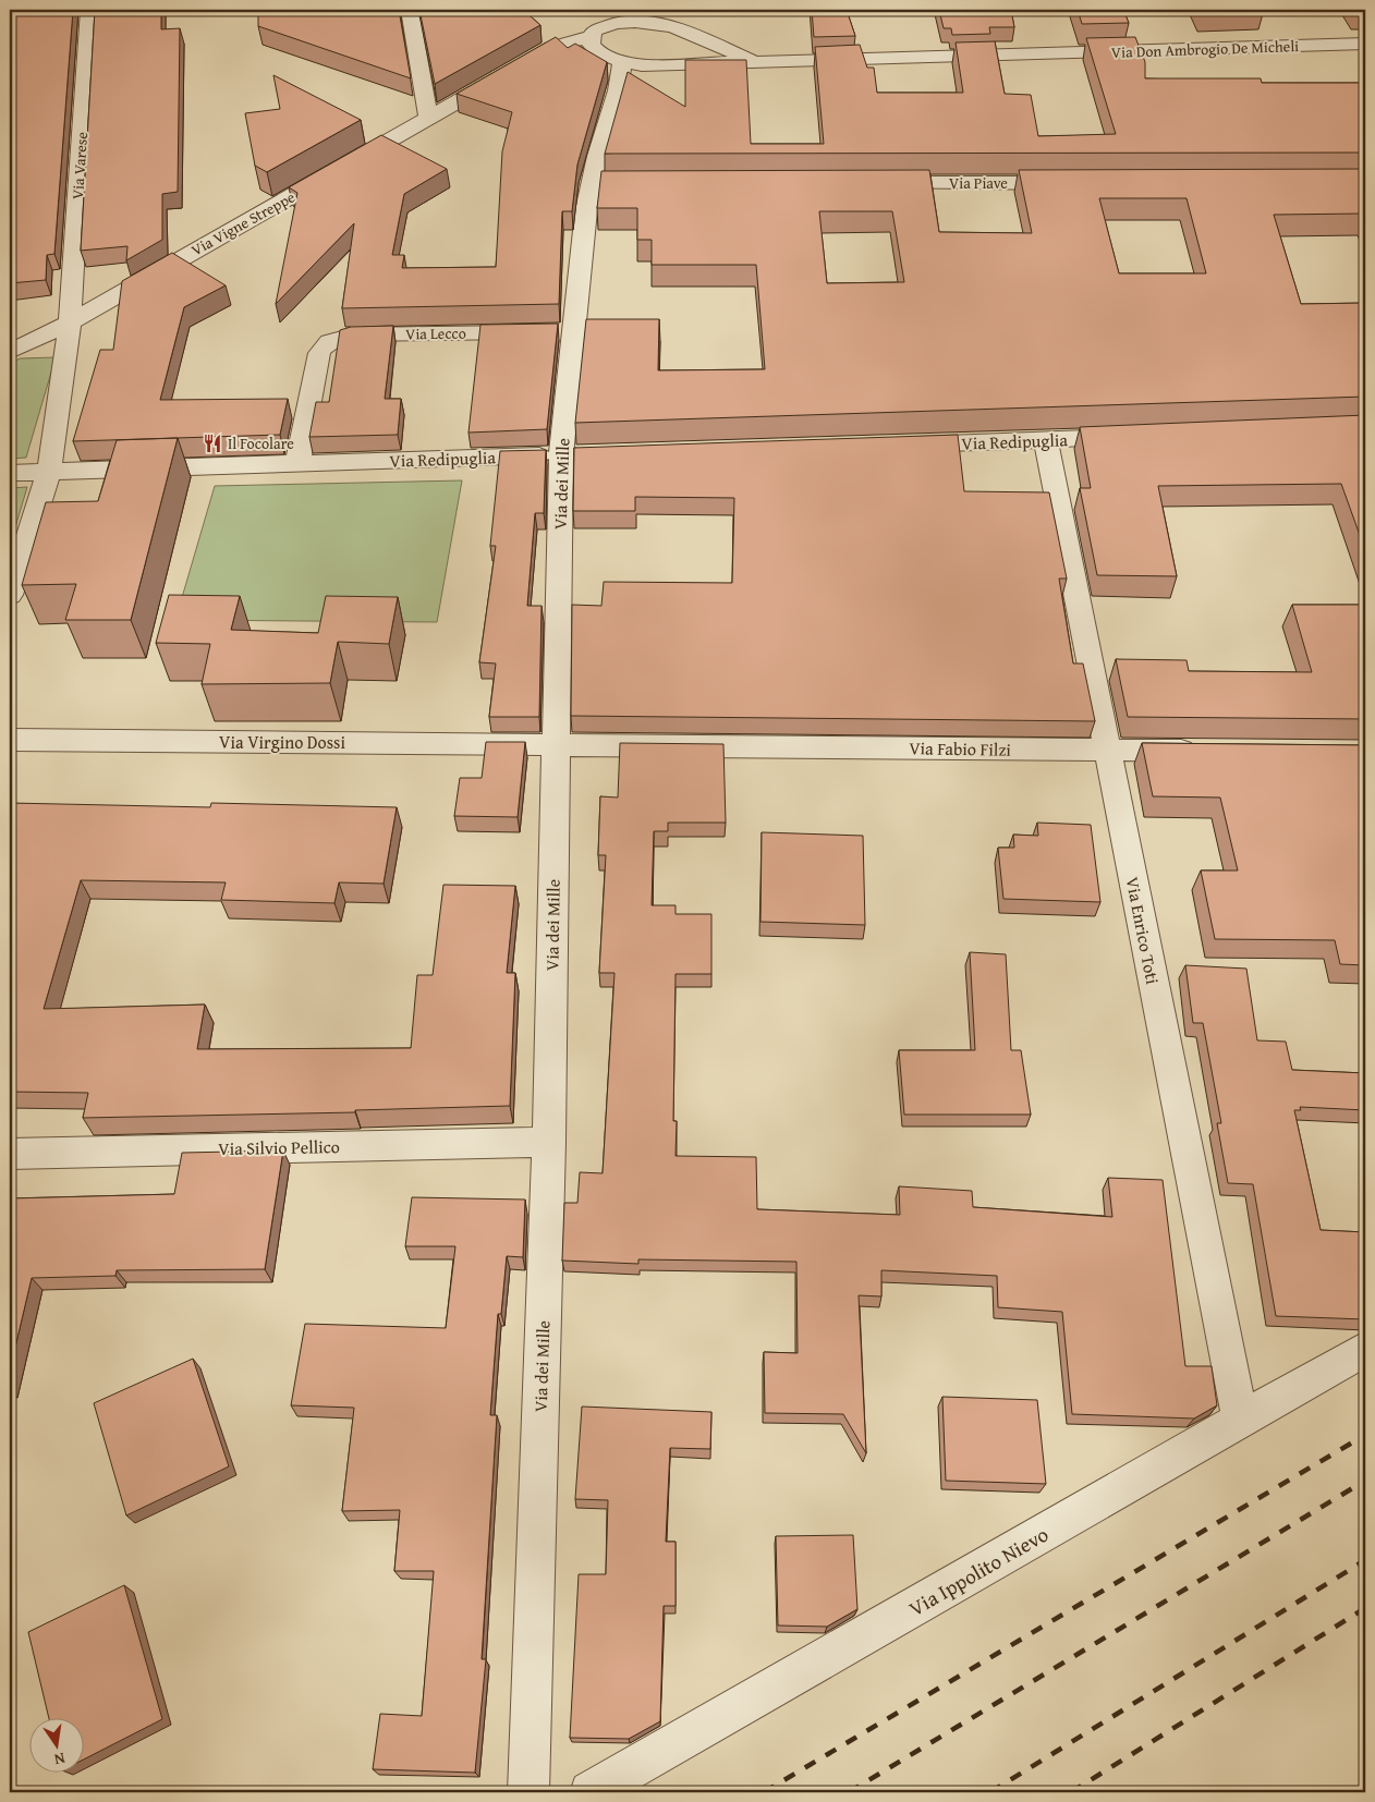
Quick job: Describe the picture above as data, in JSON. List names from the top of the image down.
{
  "streets": {
    "street": [
      "Via Don Ambrogio De Micheli",
      "Via Varese",
      "Via Piave",
      "Via Vigne Streppe",
      "Via Lecco",
      "Via Redipuglia",
      "Via dei Mille",
      "Via Virgino Dossi",
      "Via Fabio Filzi",
      "Via Enrico Toti",
      "Via Silvio Pellico",
      "Via Ippolito Nievo"
    ]
  },
  "crossings": [
    ["Via Don Ambrogio De Micheli", "Via Vigne Streppe"],
    ["Via Don Ambrogio De Micheli", "Via dei Mille"],
    ["Via Varese", "Via Vigne Streppe"],
    ["Via Varese", "Via Redipuglia"],
    ["Via Lecco", "Via Redipuglia"],
    ["Via Lecco", "Via dei Mille"],
    ["Via Redipuglia", "Via dei Mille"],
    ["Via Redipuglia", "Via Enrico Toti"],
    ["Via dei Mille", "Via Virgino Dossi"],
    ["Via dei Mille", "Via Fabio Filzi"],
    ["Via dei Mille", "Via Silvio Pellico"],
    ["Via Virgino Dossi", "Via Fabio Filzi"],
    ["Via Fabio Filzi", "Via Enrico Toti"],
    ["Via Enrico Toti", "Via Ippolito Nievo"]
  ],
  "places": {
    "restaurant": ["Il Focolare"]
  },
  "north": "bottom"
}
